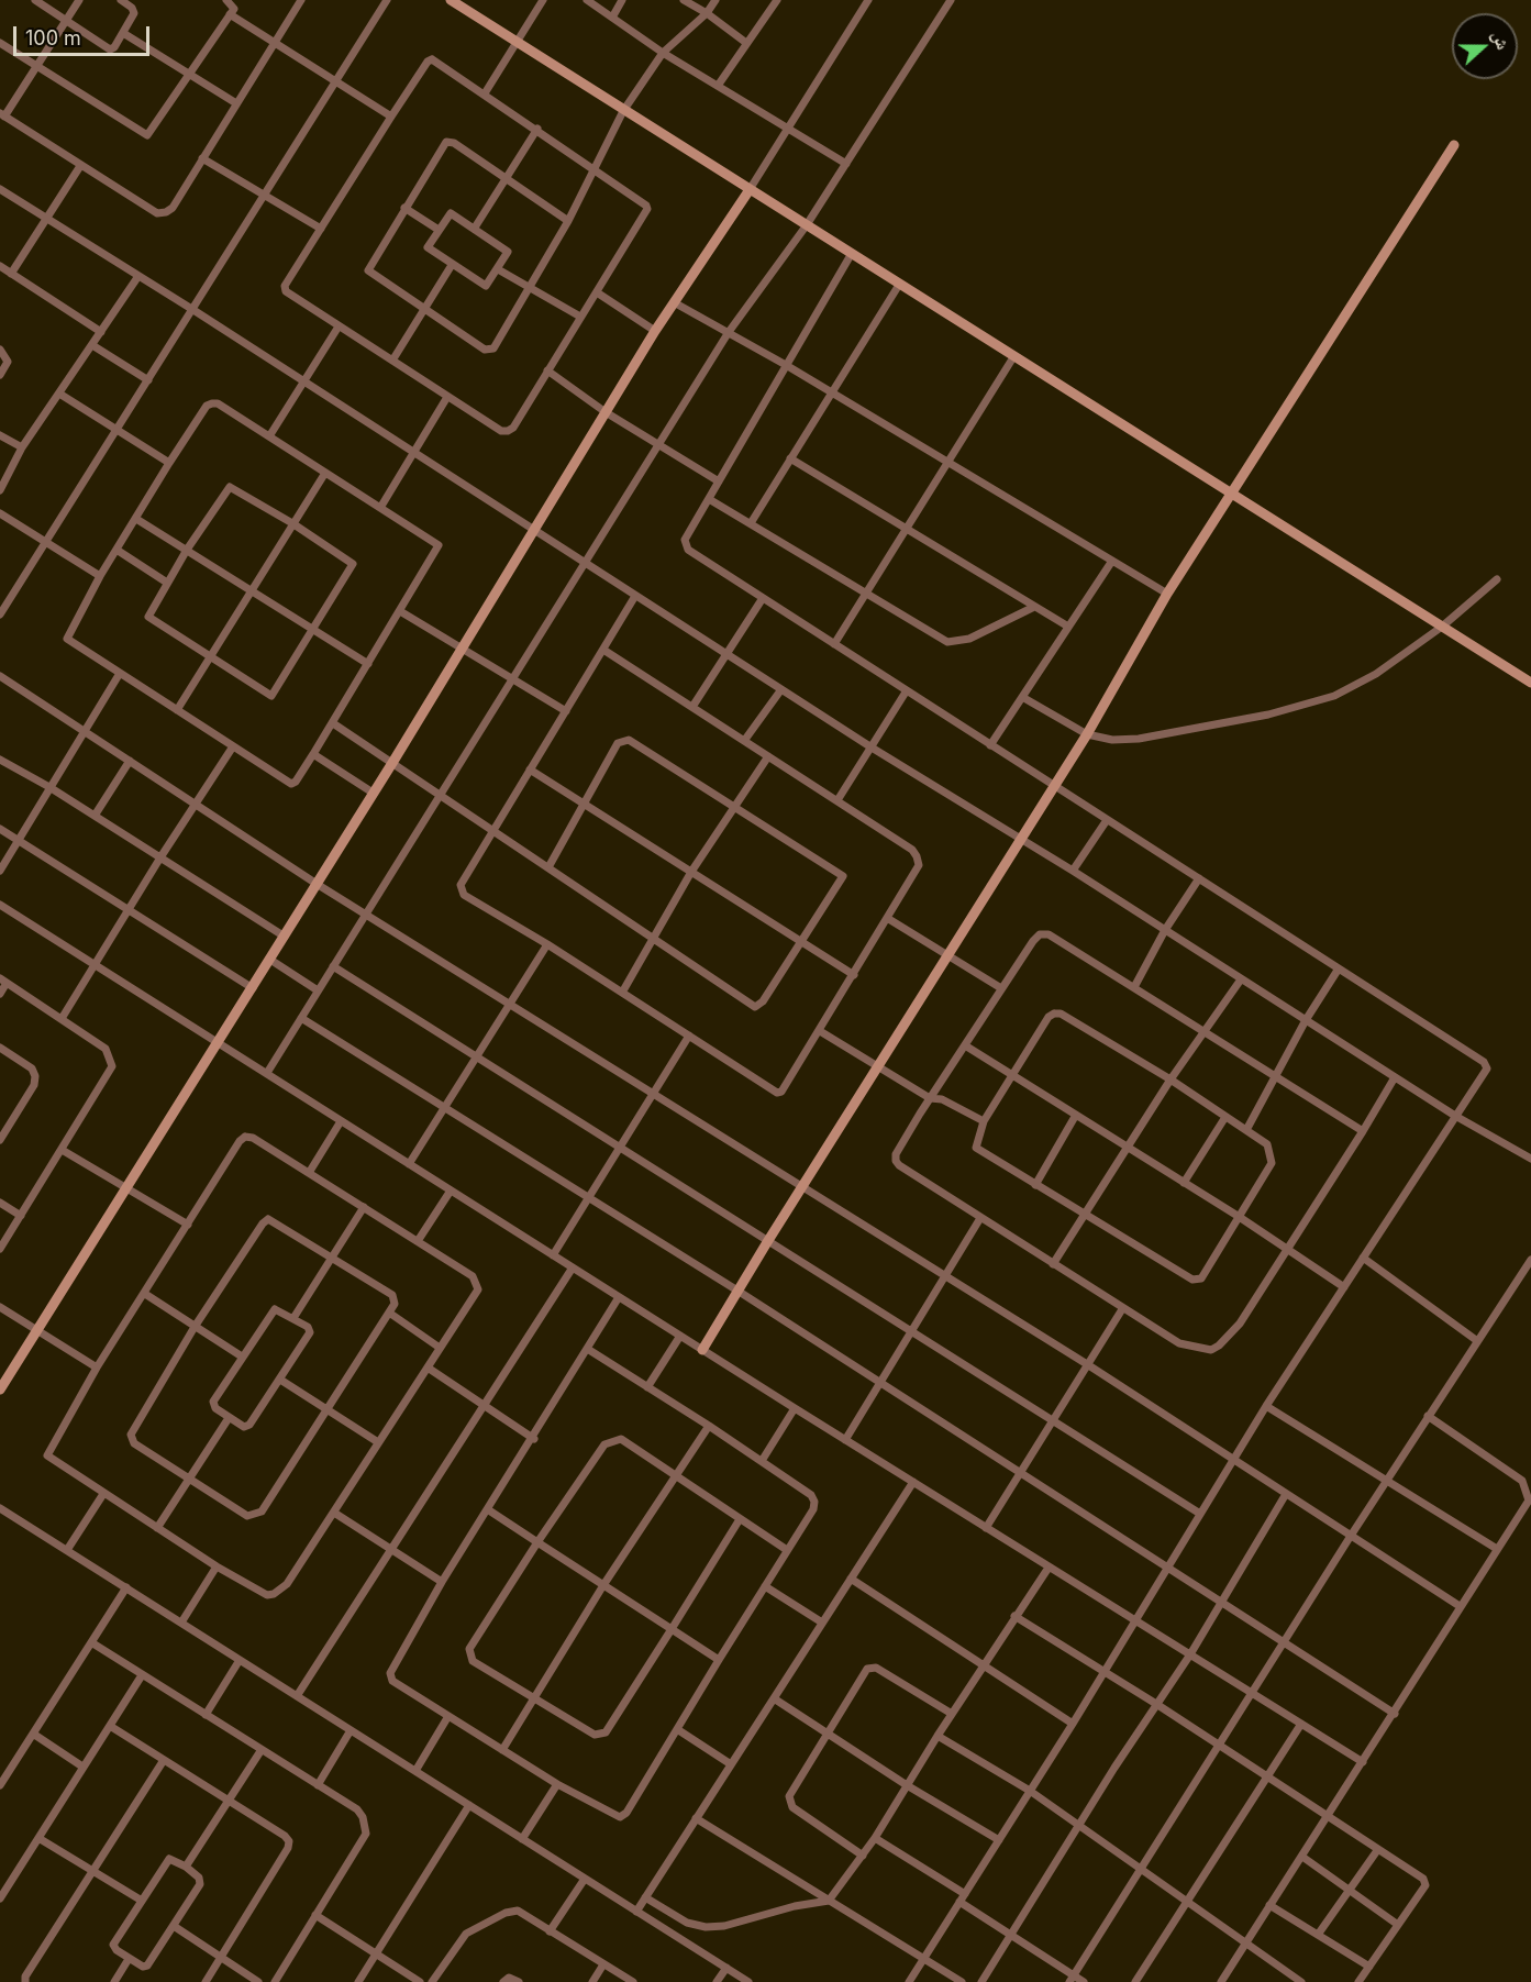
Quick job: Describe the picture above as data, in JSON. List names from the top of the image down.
{
  "scale_bar": "100 m",
  "north": "right"
}
